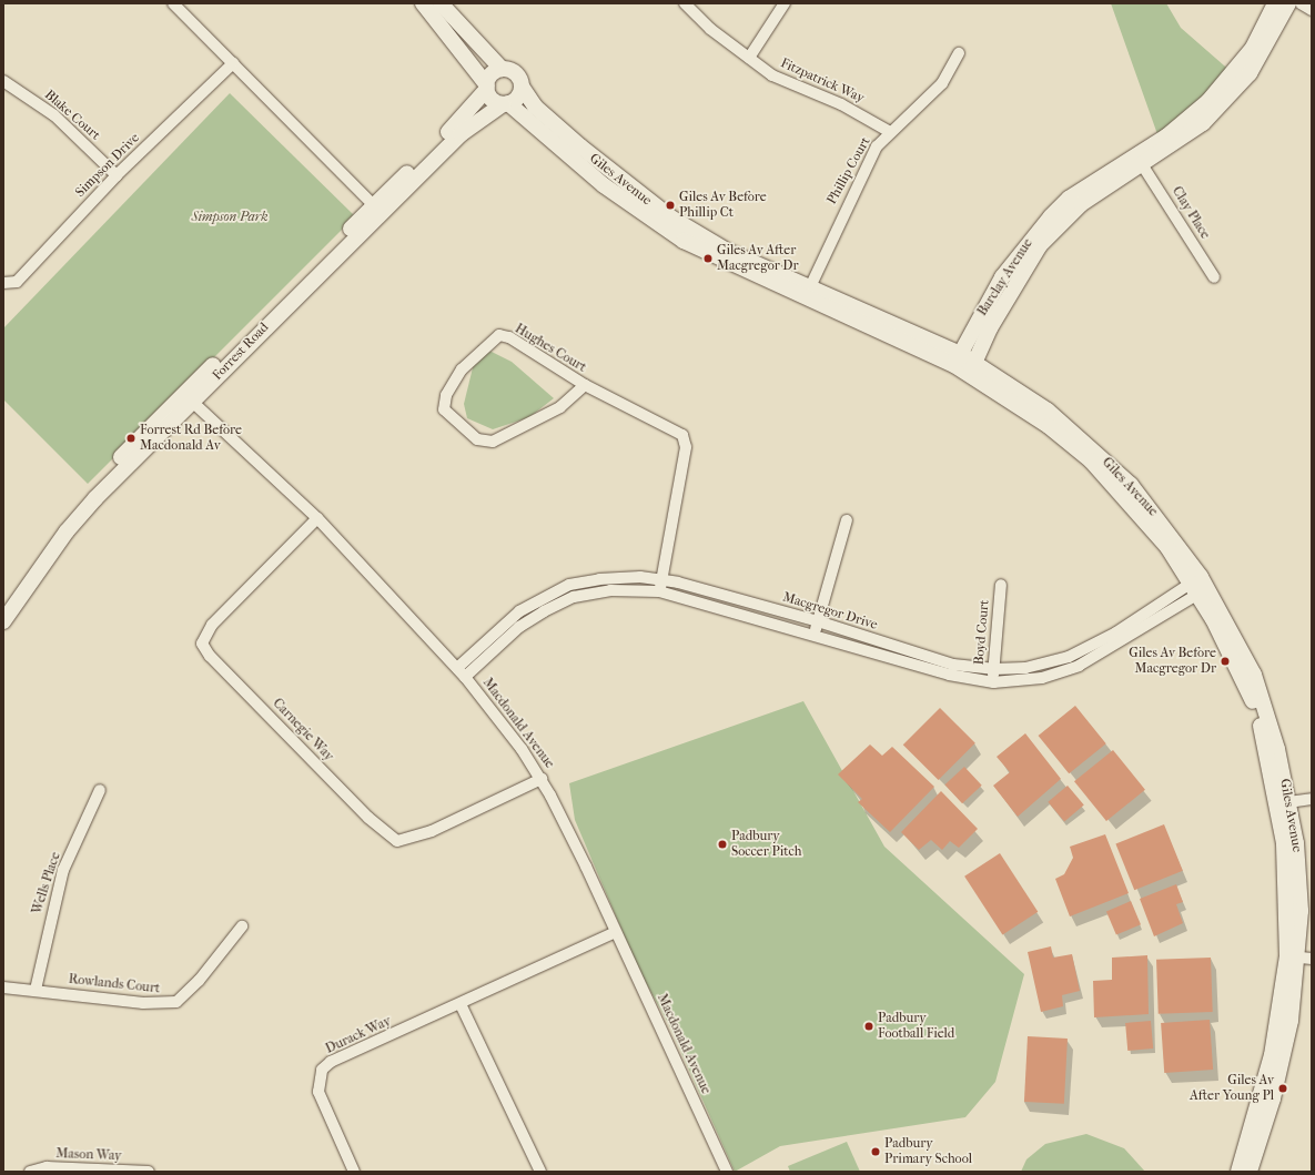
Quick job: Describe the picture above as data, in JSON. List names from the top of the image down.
{
  "streets": {
    "street": [
      "Fitzpatrick Way",
      "Blake Court",
      "Simpson Drive",
      "Phillip Court",
      "Giles Avenue",
      "Clay Place",
      "Barclay Avenue",
      "Hughes Court",
      "Forrest Road",
      "Macgregor Drive",
      "Boyd Court",
      "Macdonald Avenue",
      "Carnegie Way",
      "Wells Place",
      "Rowlands Court",
      "Durack Way",
      "Mason Way"
    ]
  },
  "crossings": [
    ["Fitzpatrick Way", "Phillip Court"],
    ["Blake Court", "Simpson Drive"],
    ["Phillip Court", "Giles Avenue"],
    ["Giles Avenue", "Barclay Avenue"],
    ["Giles Avenue", "Forrest Road"],
    ["Giles Avenue", "Macgregor Drive"],
    ["Clay Place", "Barclay Avenue"],
    ["Hughes Court", "Macgregor Drive"],
    ["Forrest Road", "Macdonald Avenue"],
    ["Macgregor Drive", "Boyd Court"],
    ["Macgregor Drive", "Macdonald Avenue"],
    ["Macdonald Avenue", "Carnegie Way"],
    ["Macdonald Avenue", "Durack Way"],
    ["Wells Place", "Rowlands Court"]
  ],
  "parks": ["Simpson Park"],
  "places": [
    "Giles Av Before Phillip Ct",
    "Giles Av After Macgregor Dr",
    "Forrest Rd Before Macdonald Av",
    "Giles Av Before Macgregor Dr",
    "Padbury Soccer Pitch",
    "Padbury Football Field",
    "Giles Av After Young Pl",
    "Padbury Primary School"
  ]
}
